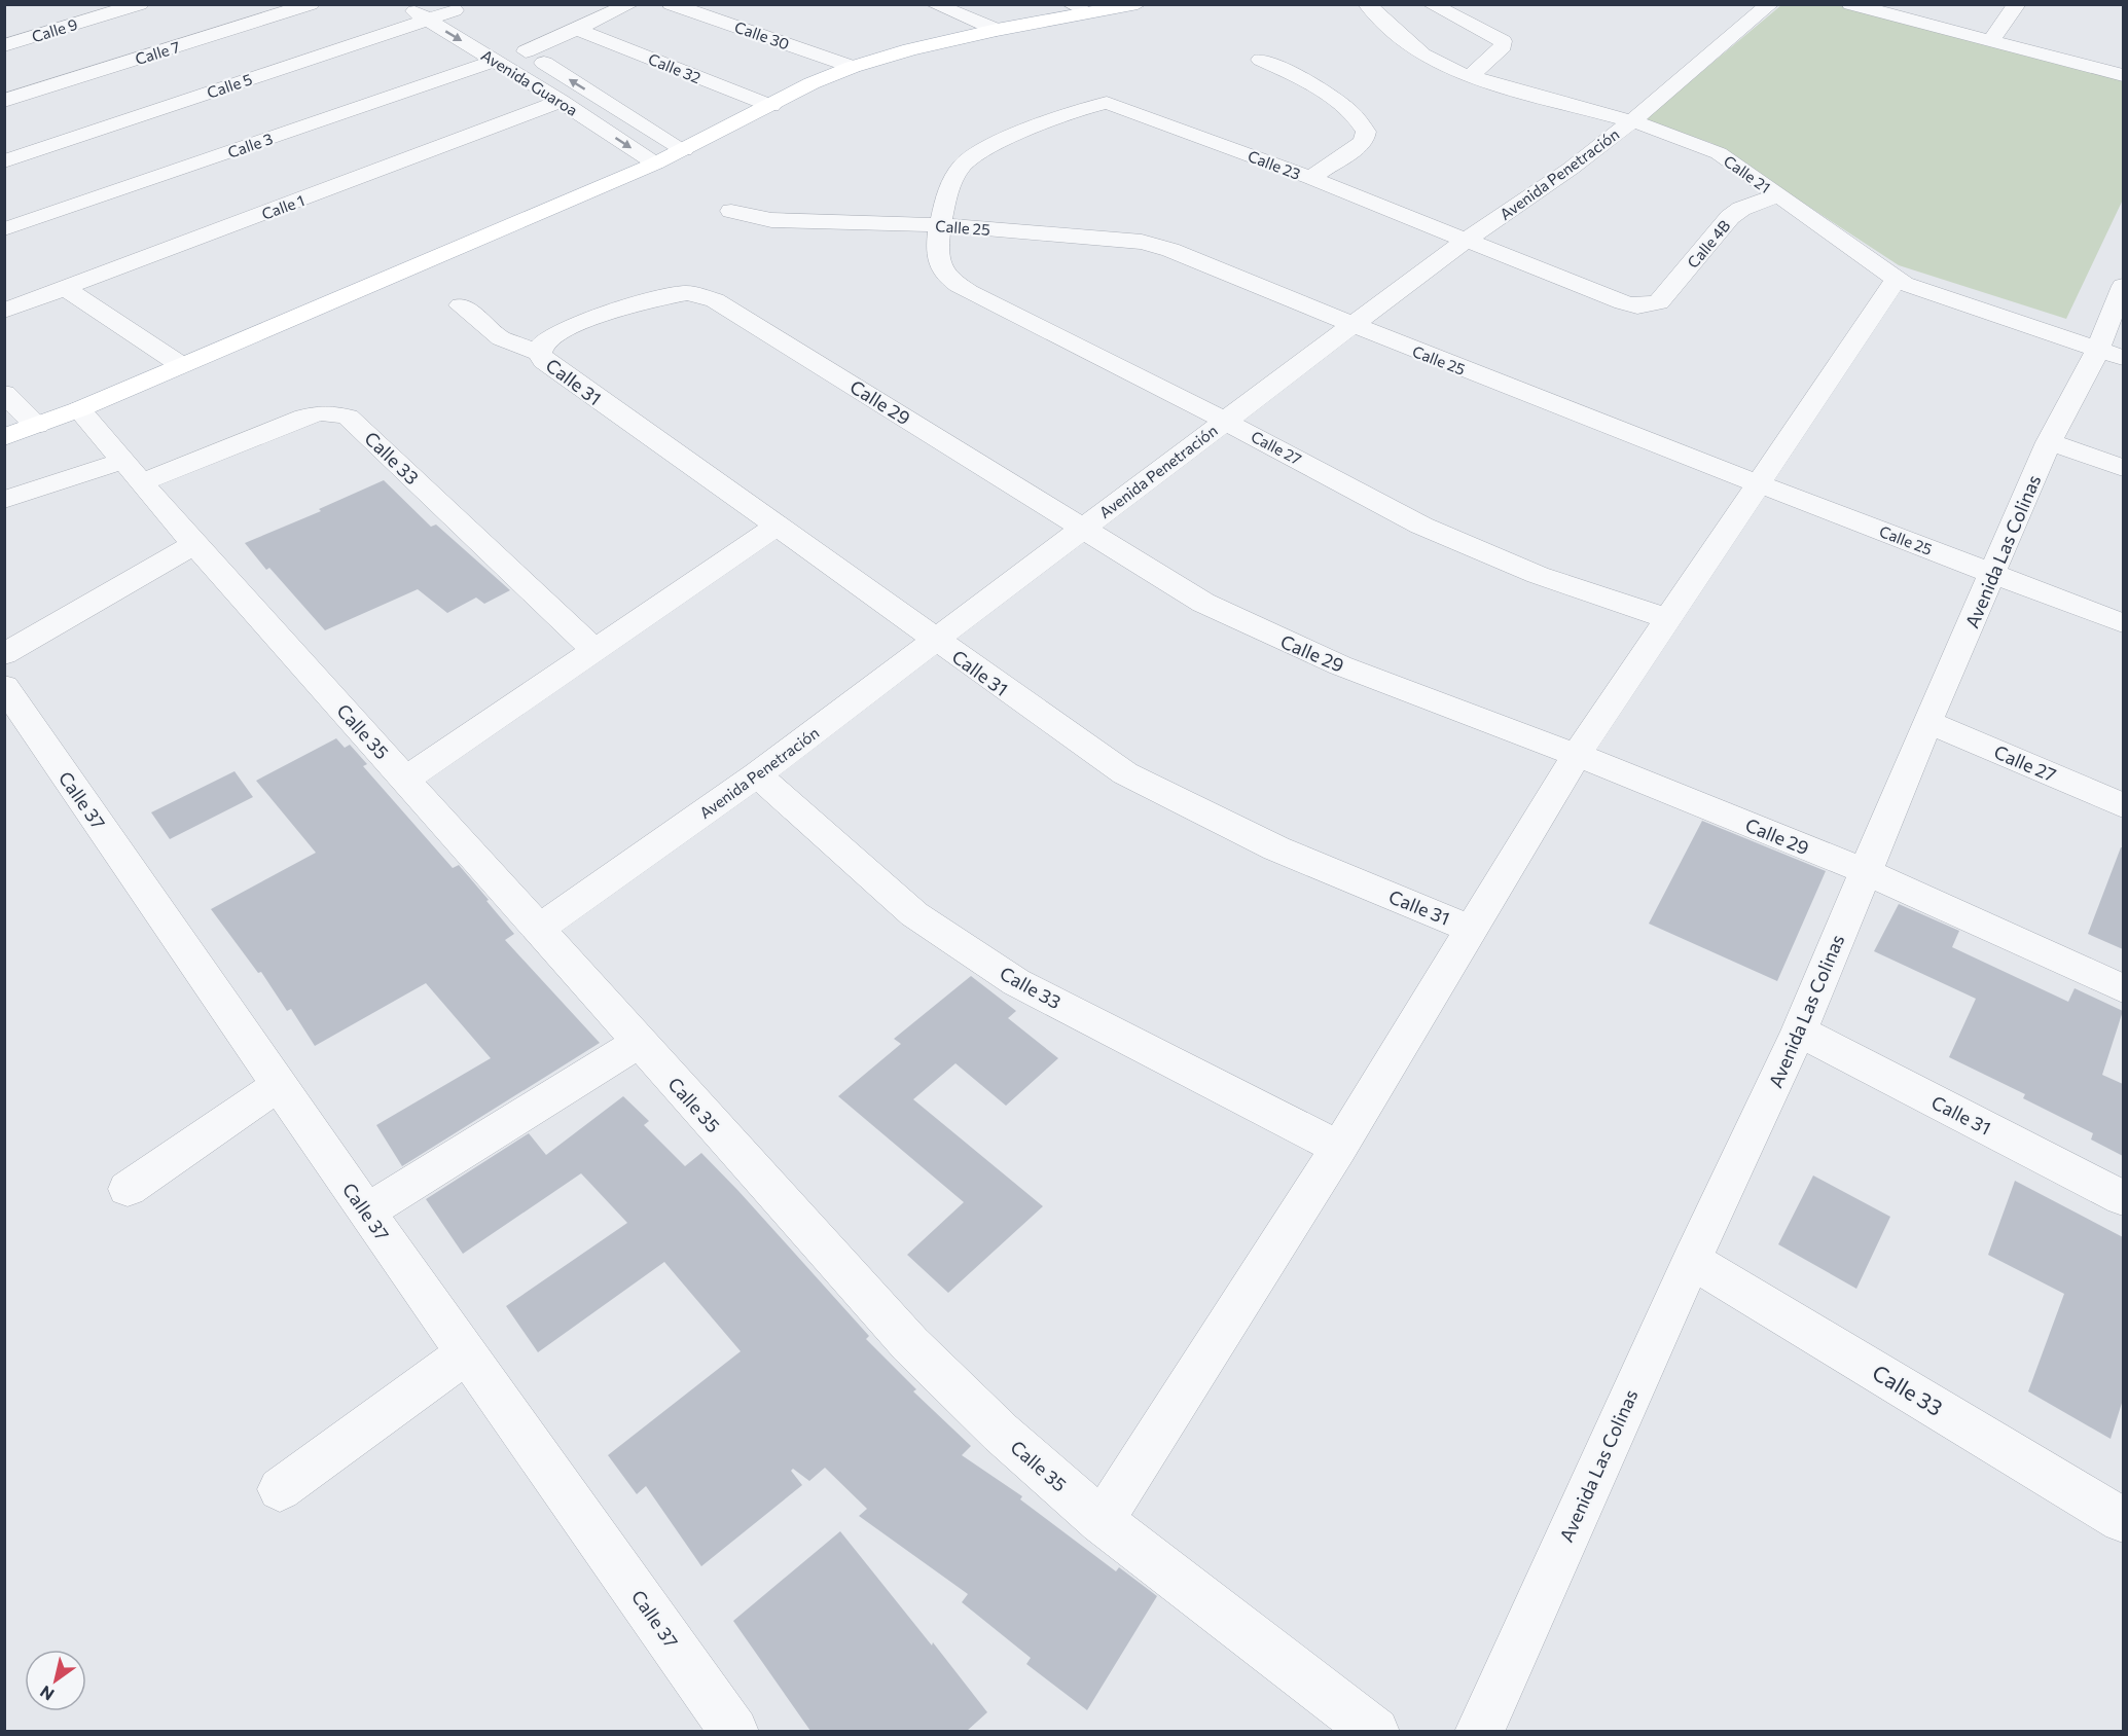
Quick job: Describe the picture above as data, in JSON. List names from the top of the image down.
{
  "streets": {
    "street": [
      "Calle 9",
      "Calle 30",
      "Calle 7",
      "Calle 32",
      "Avenida Guaroa",
      "Calle 5",
      "Calle 3",
      "Calle 23",
      "Avenida Penetración",
      "Calle 21",
      "Calle 1",
      "Calle 25",
      "Calle 4B",
      "Calle 31",
      "Calle 29",
      "Calle 27",
      "Calle 33",
      "Avenida Las Colinas",
      "Calle 35",
      "Calle 37"
    ]
  },
  "crossings": [
    ["Avenida Guaroa", "Calle 5"],
    ["Avenida Guaroa", "Calle 3"],
    ["Avenida Guaroa", "Calle 1"],
    ["Calle 23", "Avenida Penetración"],
    ["Calle 23", "Calle 25"],
    ["Calle 23", "Calle 4B"],
    ["Calle 23", "Calle 27"],
    ["Avenida Penetración", "Calle 21"],
    ["Avenida Penetración", "Calle 25"],
    ["Avenida Penetración", "Calle 31"],
    ["Avenida Penetración", "Calle 29"],
    ["Avenida Penetración", "Calle 27"],
    ["Avenida Penetración", "Calle 33"],
    ["Avenida Penetración", "Calle 35"],
    ["Calle 21", "Calle 4B"],
    ["Calle 21", "Avenida Las Colinas"],
    ["Calle 25", "Calle 27"],
    ["Calle 25", "Avenida Las Colinas"],
    ["Calle 31", "Calle 29"],
    ["Calle 31", "Avenida Las Colinas"],
    ["Calle 29", "Avenida Las Colinas"],
    ["Calle 27", "Avenida Las Colinas"],
    ["Calle 33", "Avenida Las Colinas"],
    ["Calle 33", "Calle 35"]
  ],
  "north": "bottom left"
}
